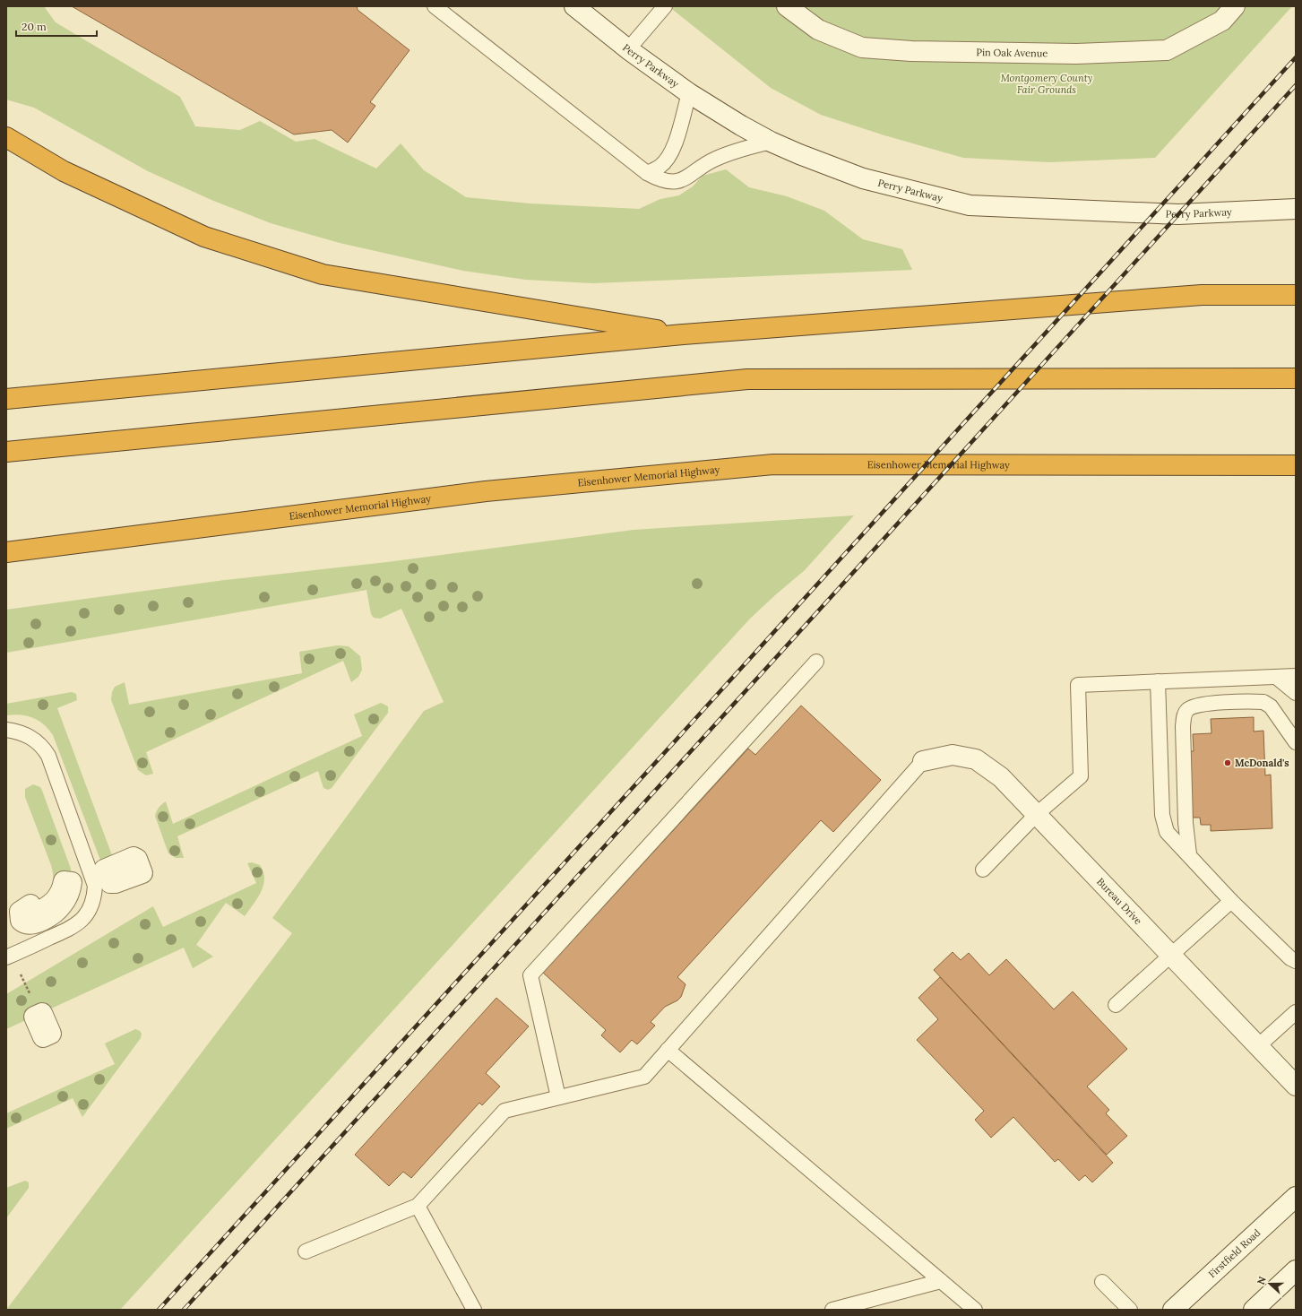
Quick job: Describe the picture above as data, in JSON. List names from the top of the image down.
{
  "streets": {
    "highway": ["Eisenhower Memorial Highway"],
    "street": [
      "Pin Oak Avenue",
      "Perry Parkway",
      "Bureau Drive",
      "Firstfield Road"
    ]
  },
  "parks": ["Montgomery County Fair Grounds"],
  "places": ["McDonald's"],
  "scale_bar": "20 m",
  "north": "left"
}
